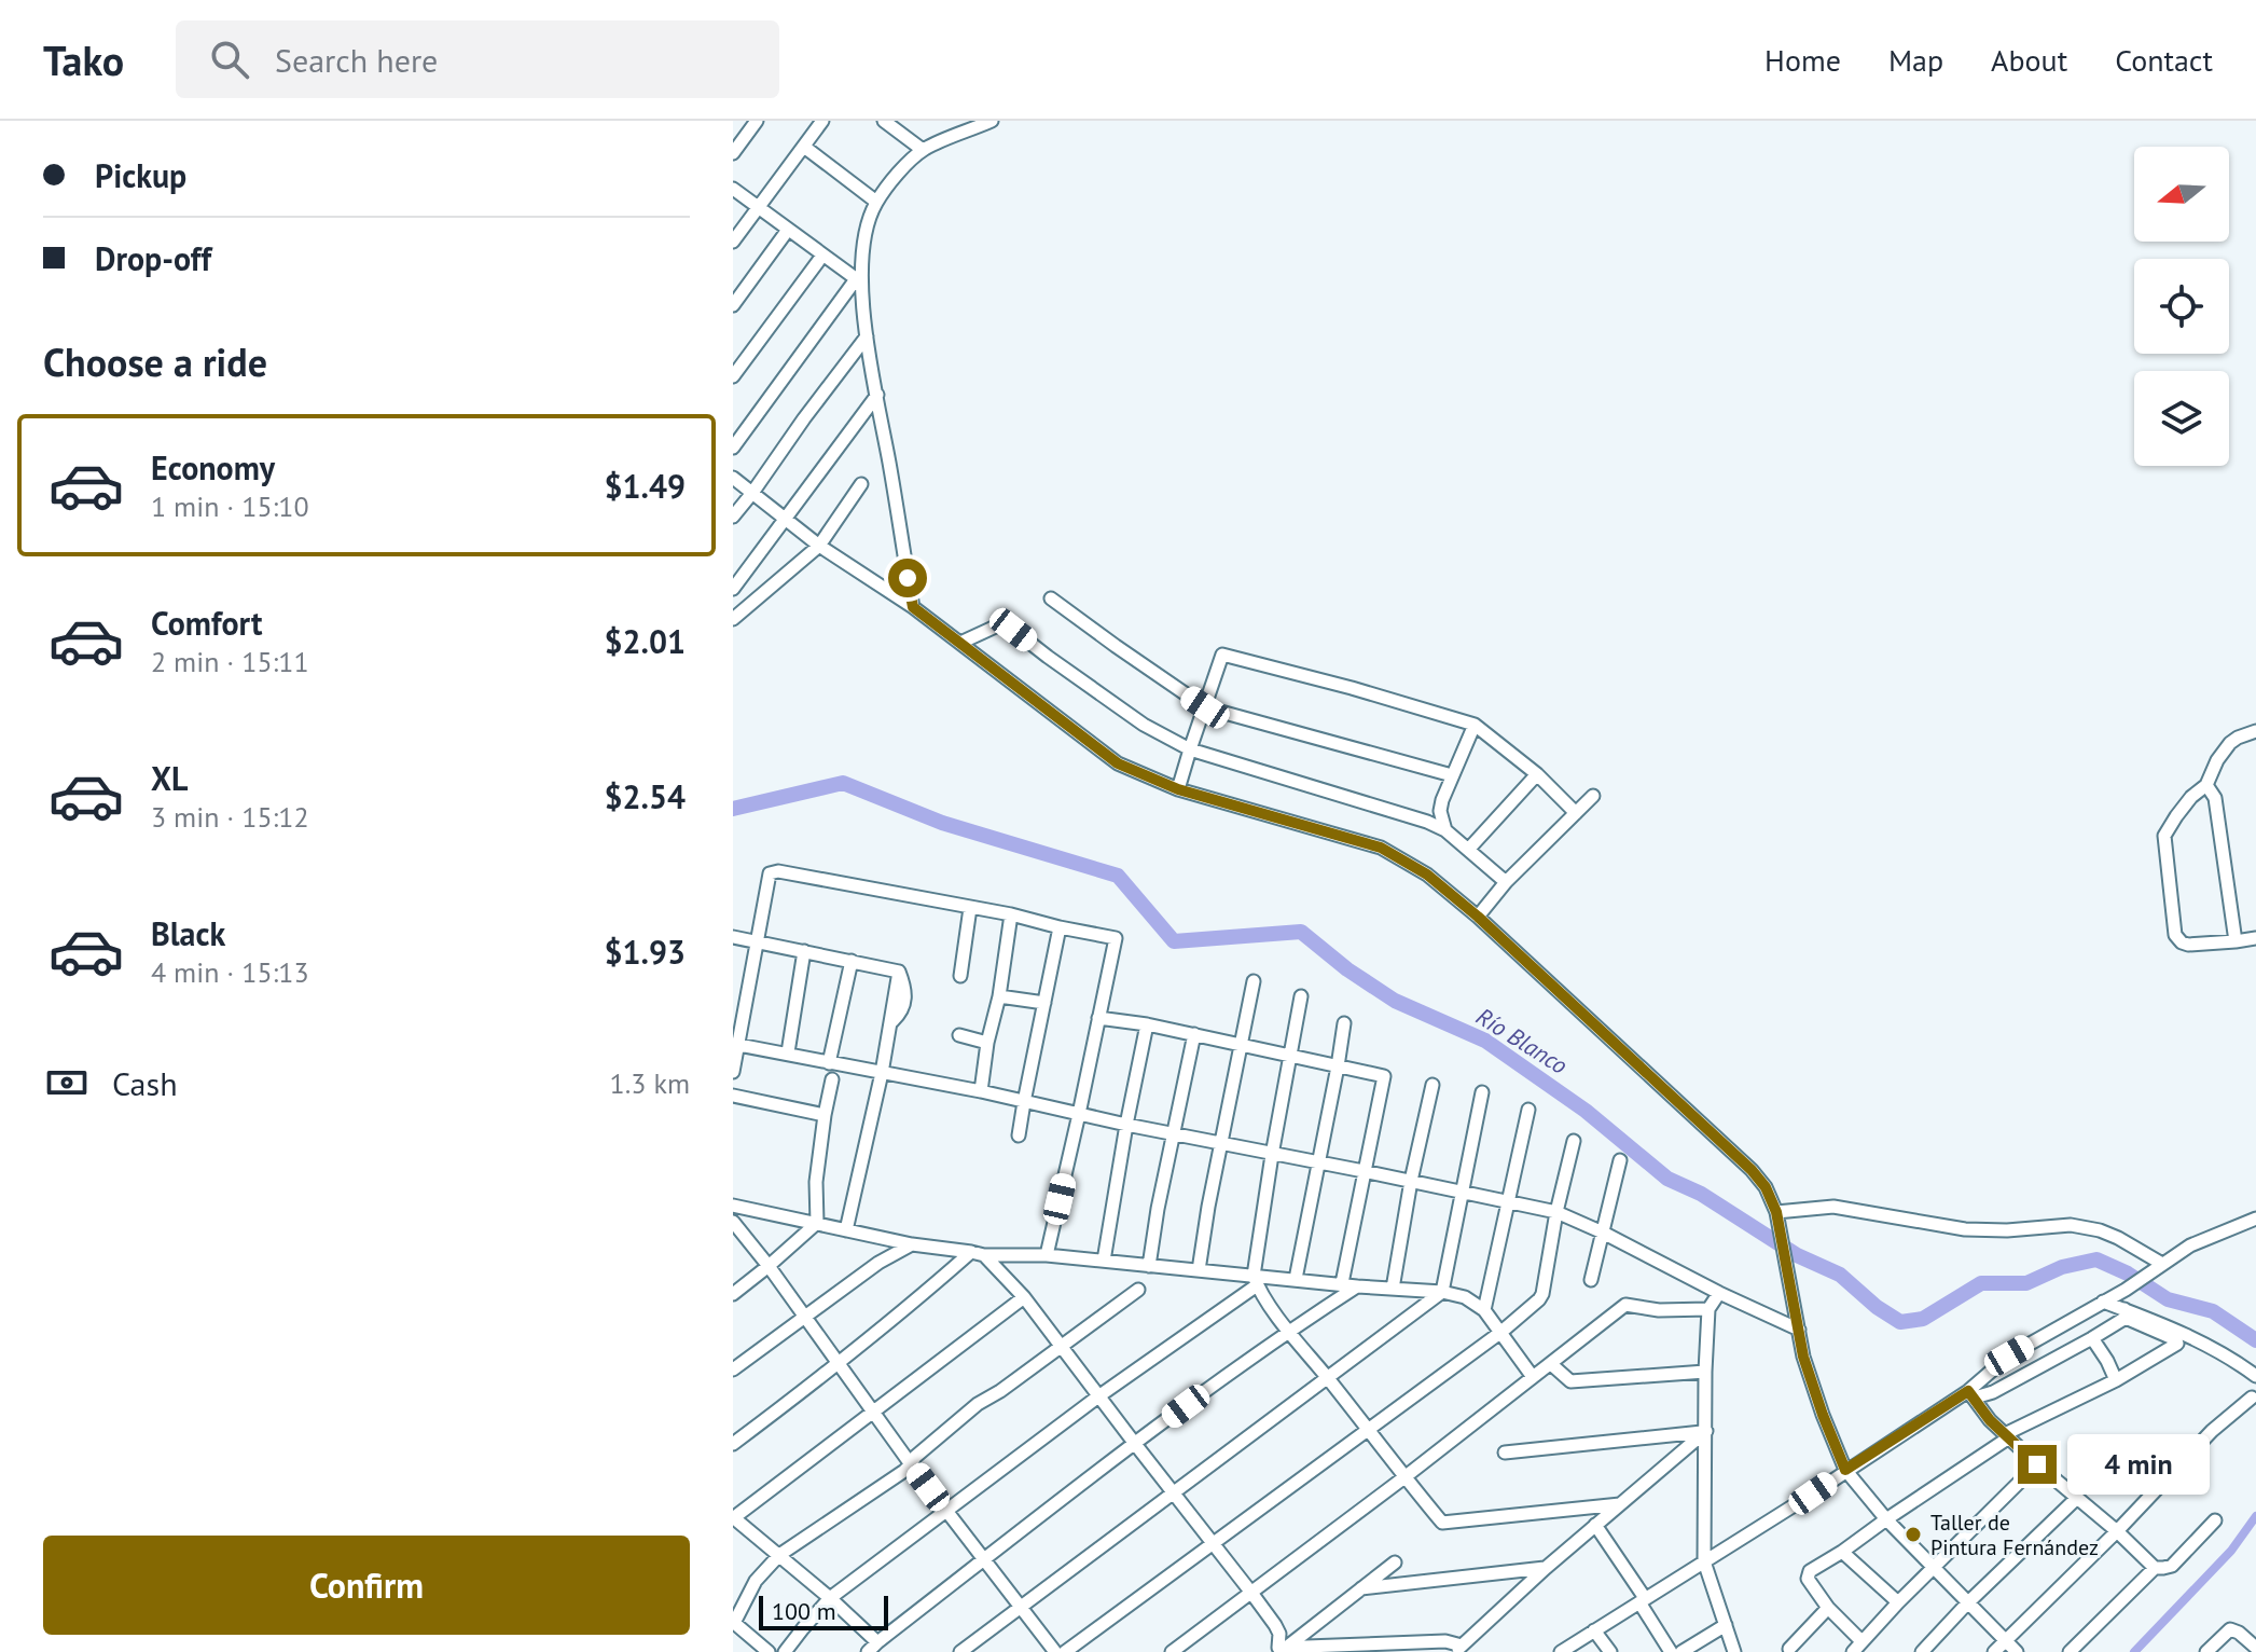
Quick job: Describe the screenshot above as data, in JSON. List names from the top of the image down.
{
  "water": ["Río Blanco"],
  "places": ["Taller de Pintura Fernández"],
  "scale_bar": "100 m",
  "north": "left",
  "page": {
    "header": "Tako",
    "search": "Search here",
    "nav": [
      "Home",
      "Map",
      "About",
      "Contact"
    ],
    "banner": ["Pickup", "Drop-off"],
    "heading": "Choose a ride",
    "list": [
      {
        "name": "Economy",
        "note": "1 min · 15:10",
        "value": "$1.49"
      },
      {
        "name": "Comfort",
        "note": "2 min · 15:11",
        "value": "$2.01"
      },
      {
        "name": "XL",
        "note": "3 min · 15:12",
        "value": "$2.54"
      },
      {
        "name": "Black",
        "note": "4 min · 15:13",
        "value": "$1.93"
      }
    ],
    "pay": ["Cash", "1.3 km"],
    "bubble": "4 min",
    "buttons": "Confirm",
    "scale": "100 m"
  }
}
